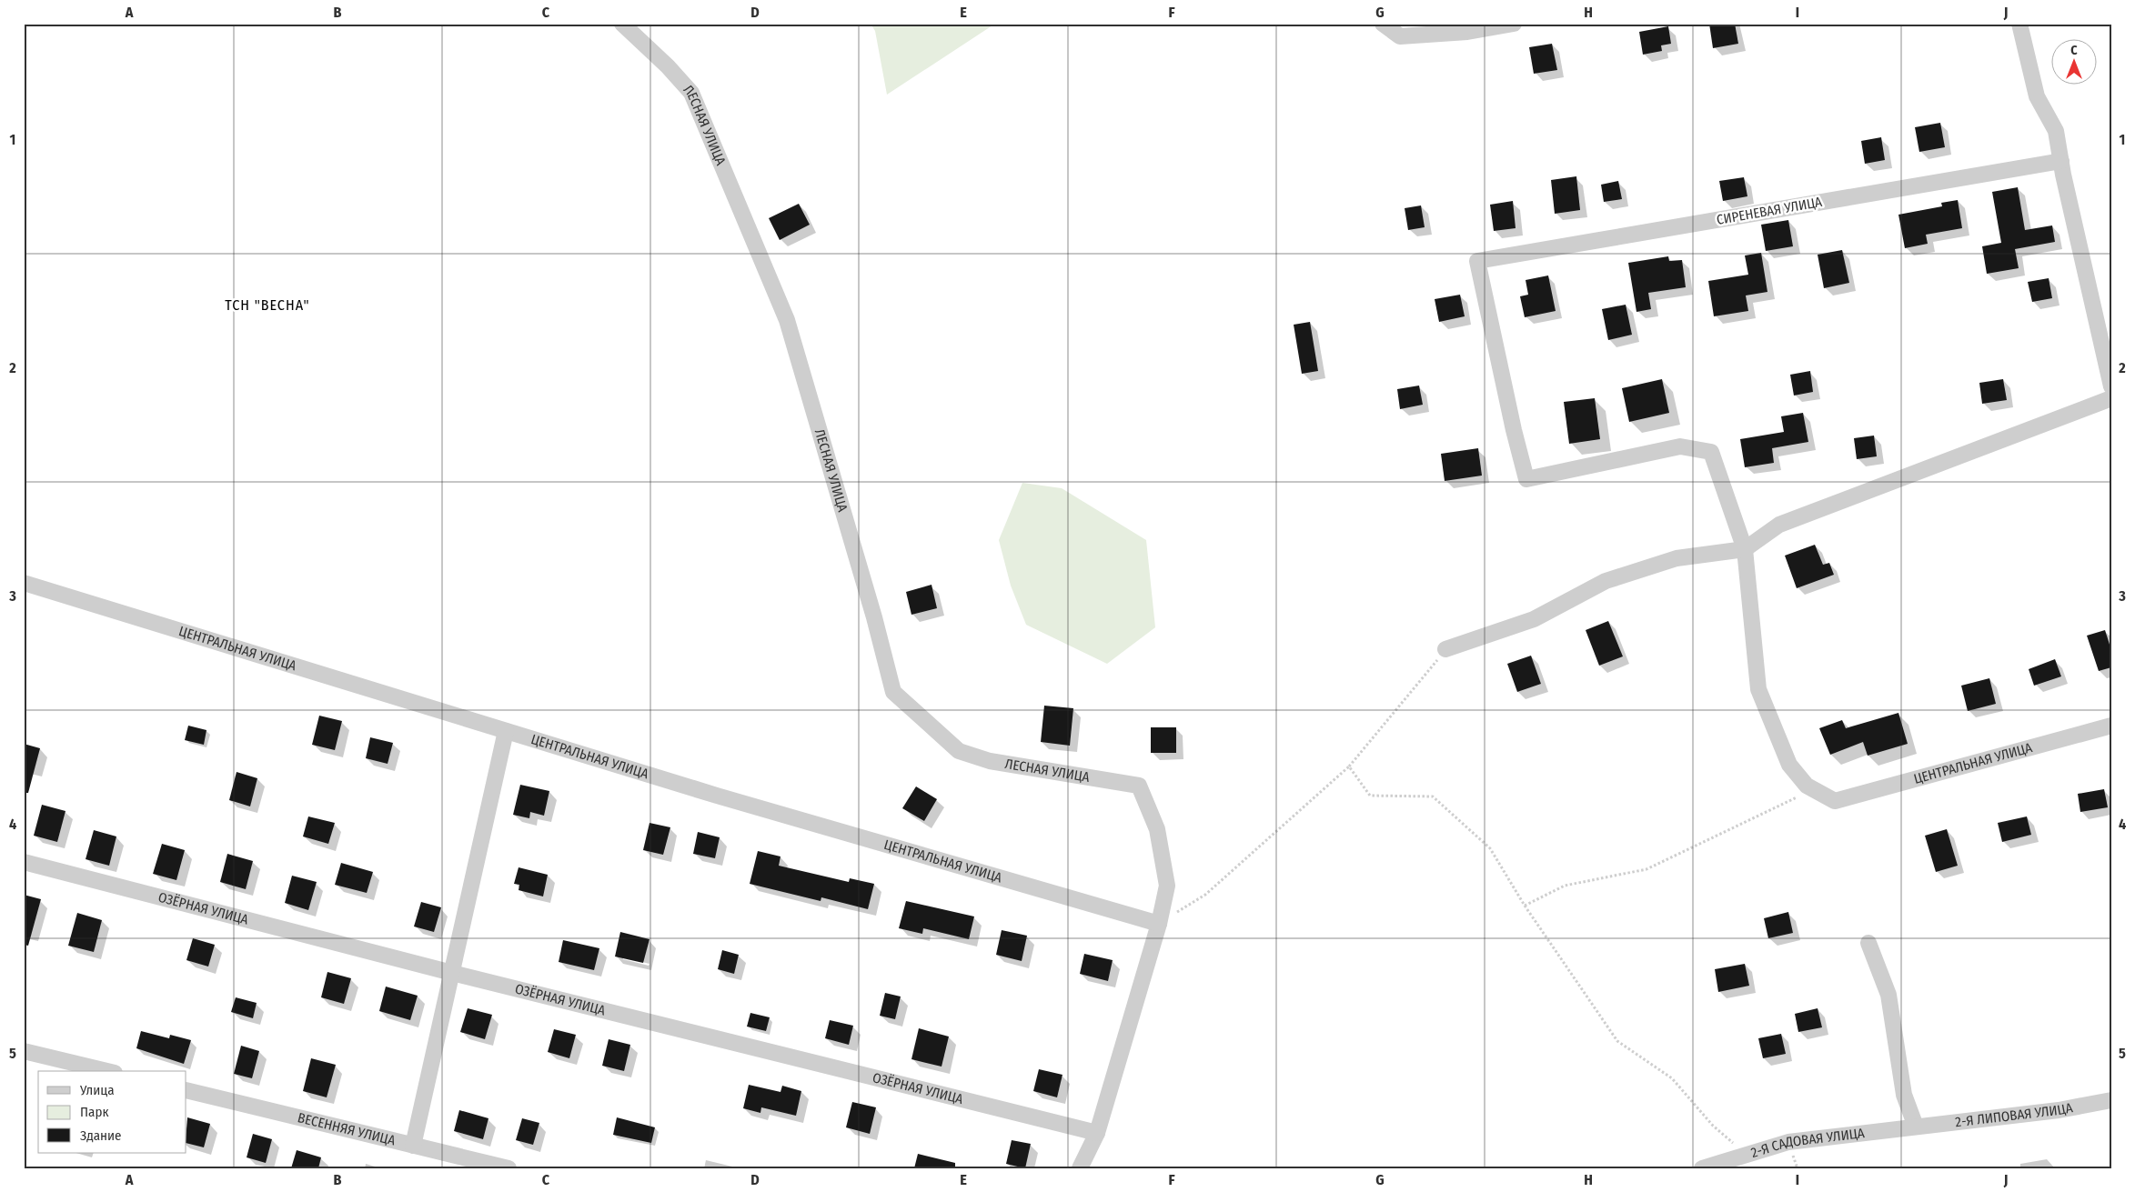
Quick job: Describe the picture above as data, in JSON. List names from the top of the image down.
{
  "streets": {
    "street": [
      "ЛЕСНАЯ УЛИЦА",
      "СИРЕНЕВАЯ УЛИЦА",
      "ЦЕНТРАЛЬНАЯ УЛИЦА",
      "ОЗЁРНАЯ УЛИЦА",
      "2-Я ЛИПОВАЯ УЛИЦА",
      "ВЕСЕННЯЯ УЛИЦА",
      "2-Я САДОВАЯ УЛИЦА"
    ]
  },
  "crossings": [
    ["ЛЕСНАЯ УЛИЦА", "ЦЕНТРАЛЬНАЯ УЛИЦА"],
    ["2-Я ЛИПОВАЯ УЛИЦА", "2-Я САДОВАЯ УЛИЦА"]
  ],
  "districts": ["ТСН \"ВЕСНА\""],
  "legend": ["Улица", "Парк", "Здание"],
  "north": "top",
  "grid": {
    "columns": [
      "A",
      "B",
      "C",
      "D",
      "E",
      "F",
      "G",
      "H",
      "I",
      "J"
    ],
    "rows": [
      "1",
      "2",
      "3",
      "4",
      "5"
    ]
  }
}
